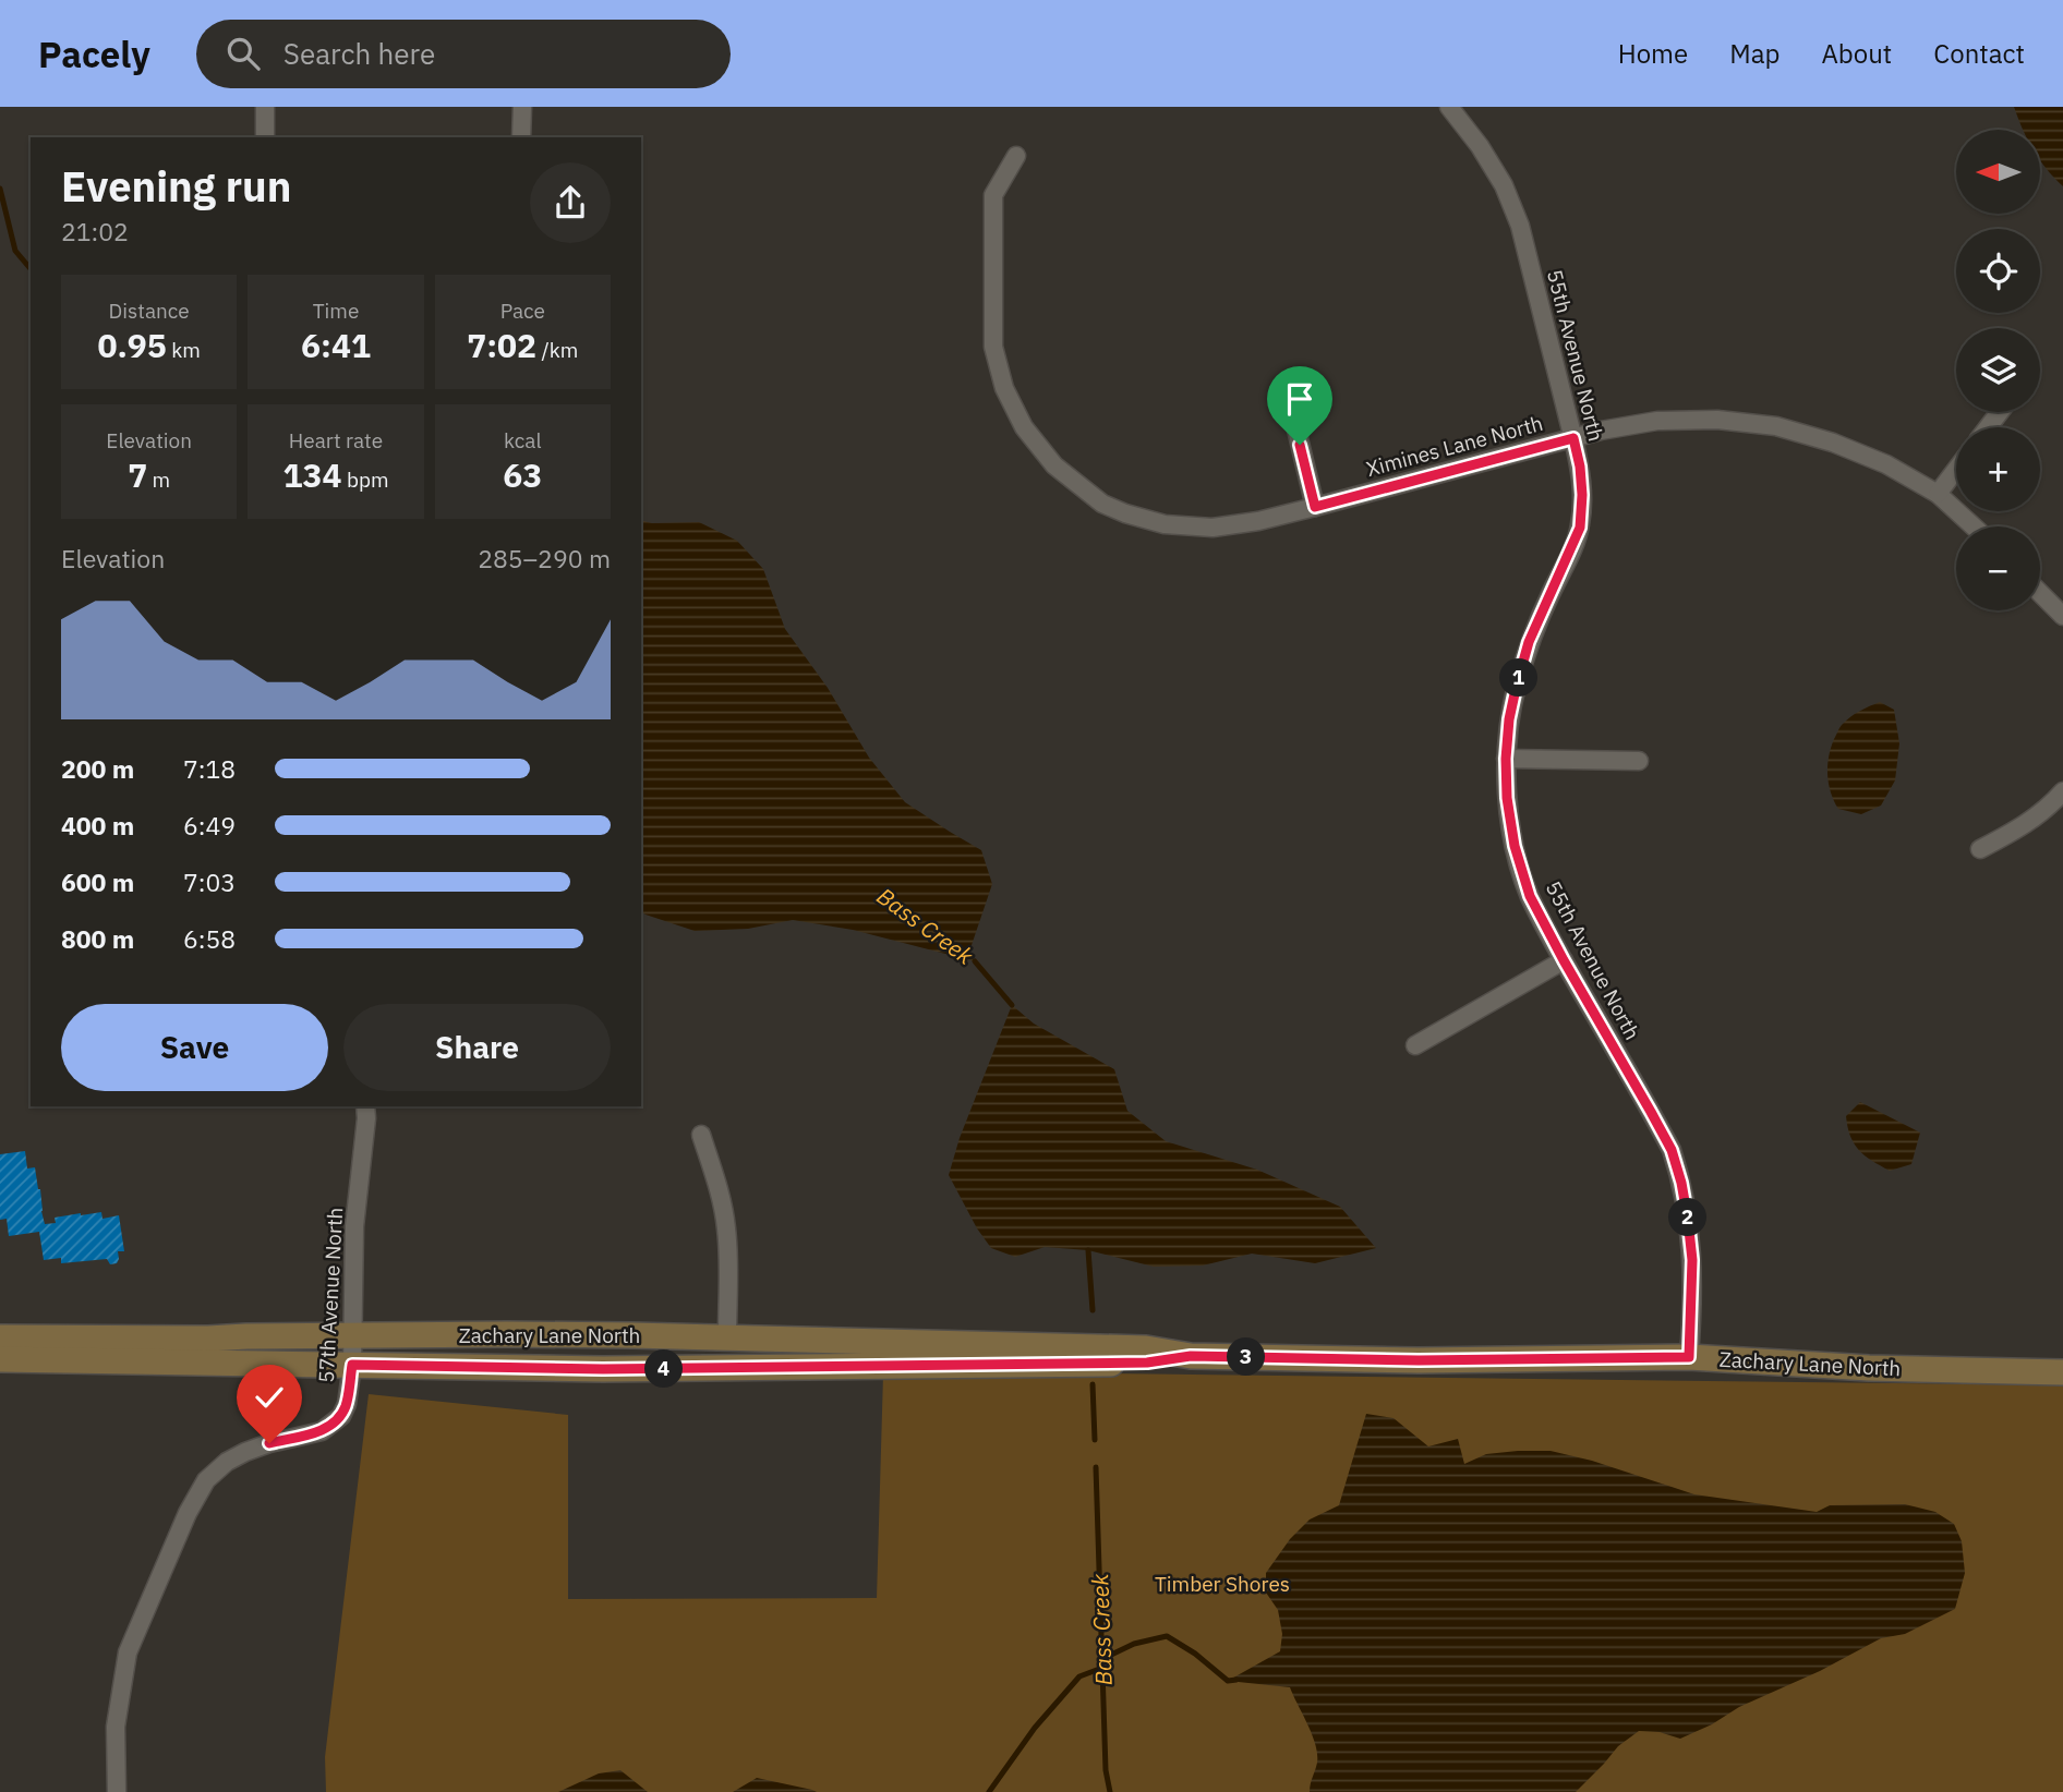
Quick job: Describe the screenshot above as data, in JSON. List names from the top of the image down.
{
  "streets": {
    "street": [
      "55th Avenue North",
      "Ximines Lane North",
      "57th Avenue North",
      "Zachary Lane North"
    ]
  },
  "crossings": [
    ["55th Avenue North", "Ximines Lane North"],
    ["55th Avenue North", "Zachary Lane North"],
    ["57th Avenue North", "Zachary Lane North"]
  ],
  "water": ["Bass Creek"],
  "parks": ["Timber Shores"],
  "north": "left",
  "page": {
    "header": "Pacely",
    "search": "Search here",
    "nav": [
      "Home",
      "Map",
      "About",
      "Contact"
    ],
    "map_buttons": ["+", "−"],
    "heading": ["Evening run", "21:02"],
    "stats": [
      ["Distance", "0.95 km"],
      ["Time", "6:41"],
      ["Pace", "7:02 /km"],
      ["Elevation", "7 m"],
      ["Heart rate", "134 bpm"],
      ["kcal", "63"]
    ],
    "chart": ["Elevation", "285–290 m"],
    "pins": [
      "1",
      "2",
      "3",
      "4"
    ],
    "list": [
      {
        "name": "200 m",
        "note": "7:18"
      },
      {
        "name": "400 m",
        "note": "6:49"
      },
      {
        "name": "600 m",
        "note": "7:03"
      },
      {
        "name": "800 m",
        "note": "6:58"
      }
    ],
    "buttons": ["Save", "Share"]
  }
}
